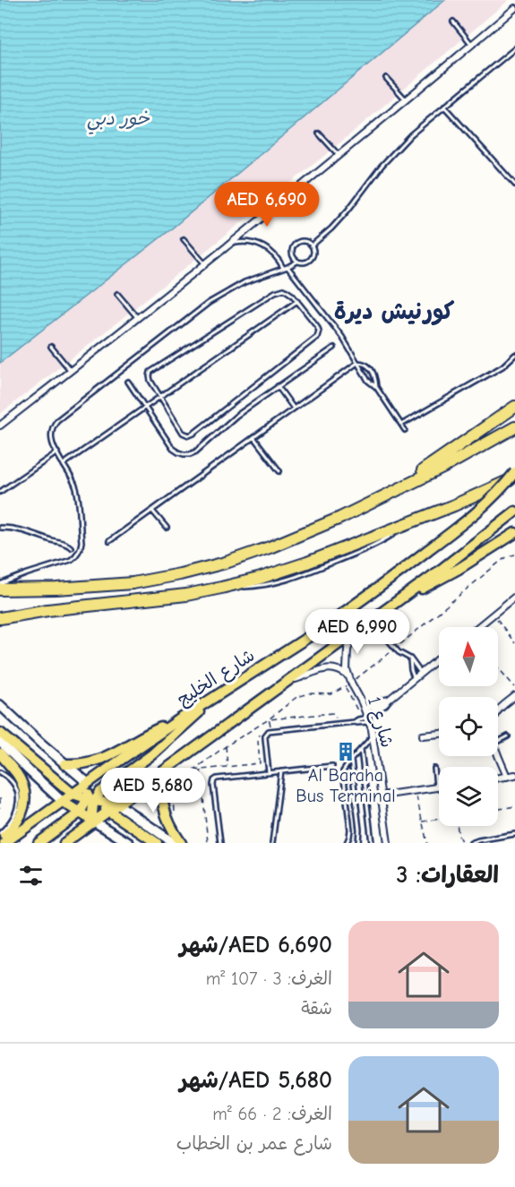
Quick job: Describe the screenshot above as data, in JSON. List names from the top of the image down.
{
  "streets": {
    "main road": ["شارع الخليج"],
    "street": ["شارع 1"]
  },
  "districts": ["كورنيش ديرة"],
  "water": ["خور دبي"],
  "places": {
    "building": ["Al Baraha Bus Terminal"]
  },
  "north": "top",
  "page": {
    "price": ["AED 6,690", "AED 6,990", "AED 5,680"],
    "heading": "العقارات: 3",
    "list": [
      {
        "name": "AED 6,690/شهر",
        "note": "الغرف: 3 · 107 m² · شقة"
      },
      {
        "name": "AED 5,680/شهر",
        "note": "الغرف: 2 · 66 m² · شارع عمر بن الخطاب"
      }
    ]
  }
}
